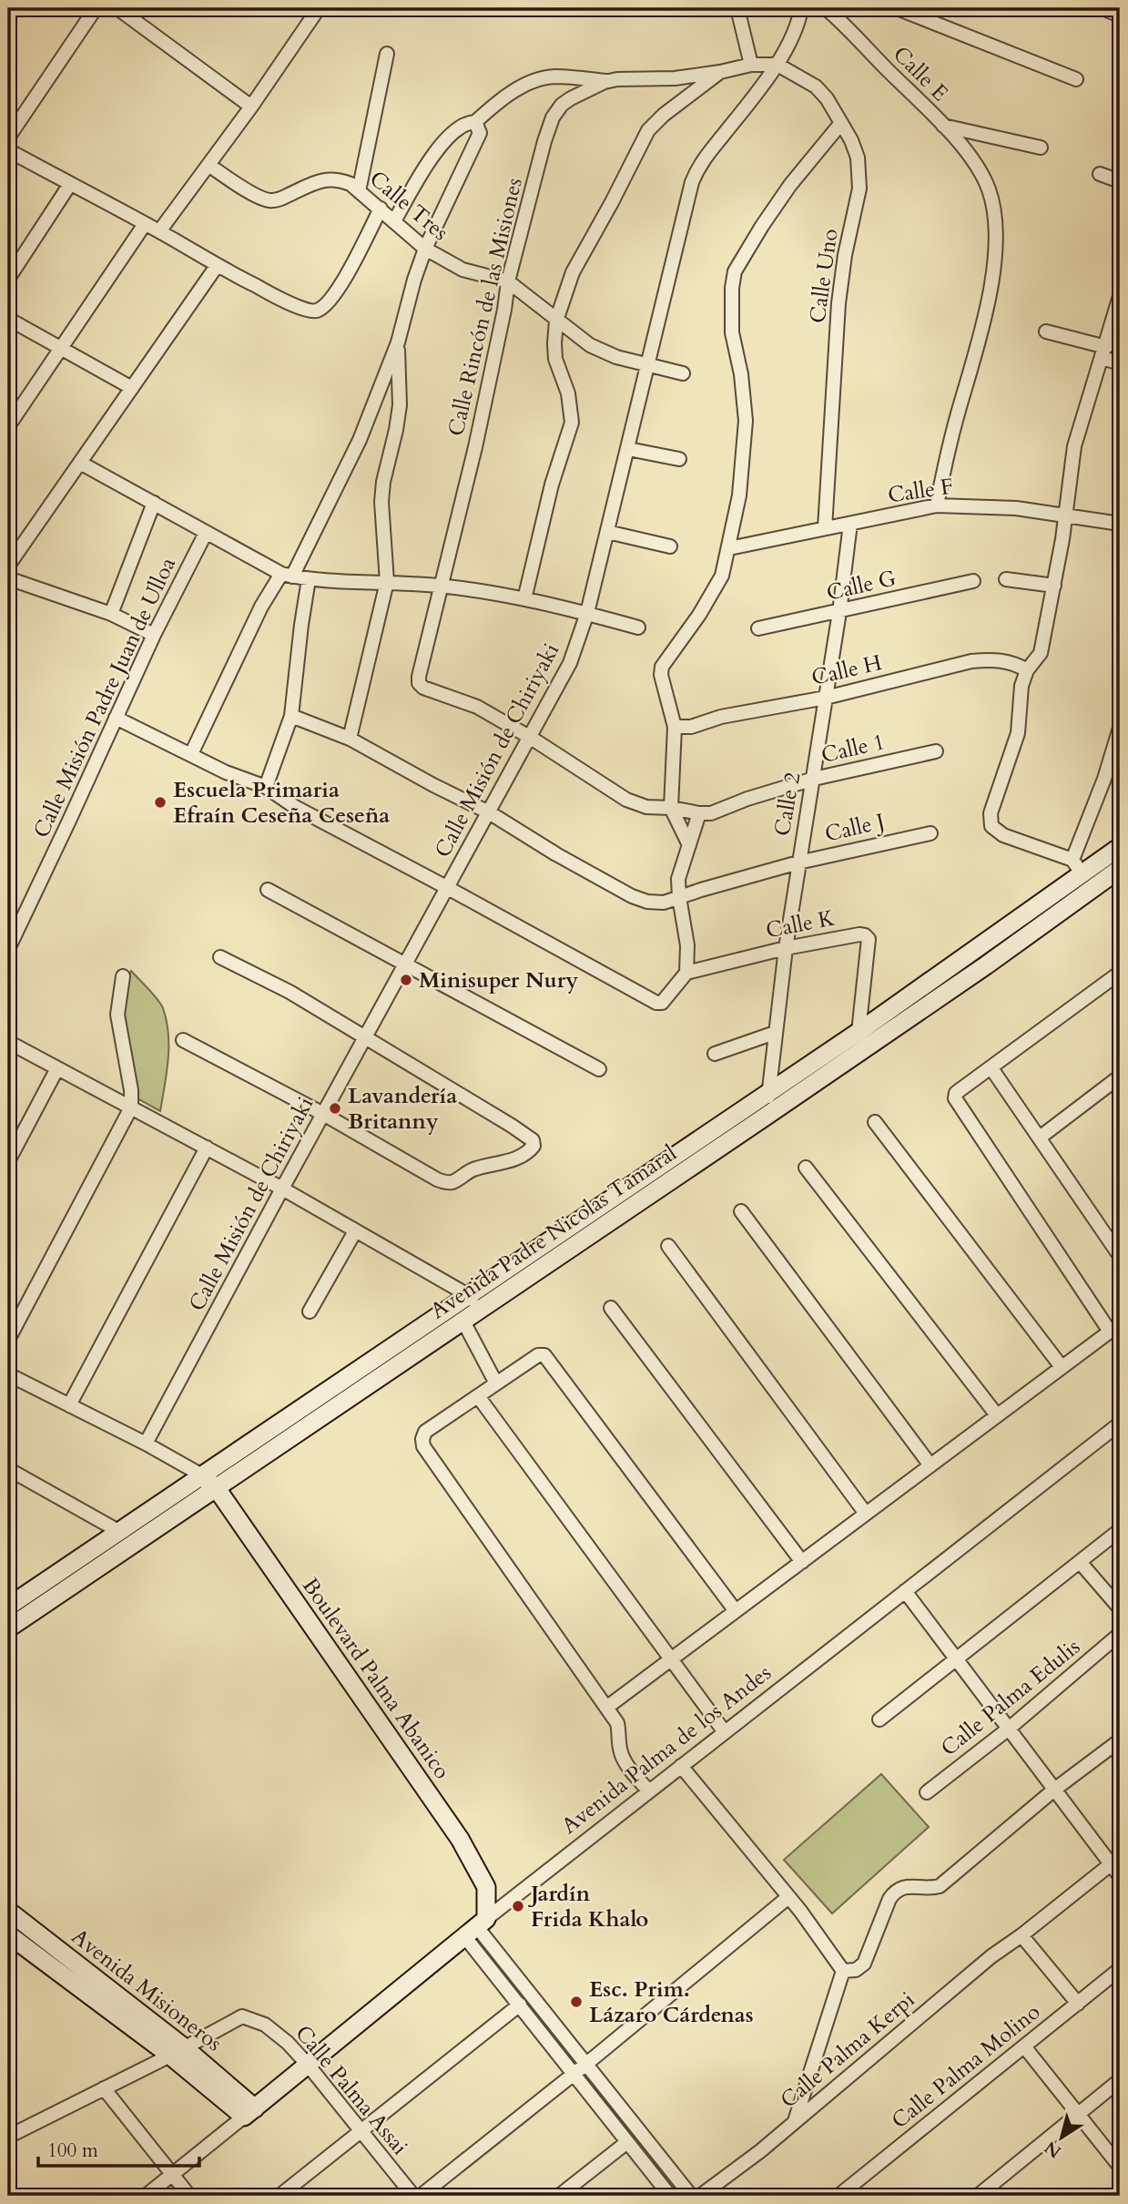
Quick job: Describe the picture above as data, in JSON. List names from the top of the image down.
{
  "streets": {
    "street": [
      "Calle E",
      "Calle Tres",
      "Calle Uno",
      "Calle Rincón de las Misiones",
      "Calle F",
      "Calle G",
      "Calle H",
      "Calle Misión Padre Juan de Ulloa",
      "Calle 1",
      "Calle Misión de Chiriyaki",
      "Calle 2",
      "Calle J",
      "Calle K",
      "Avenida Padre Nicolas Tamaral",
      "Boulevard Palma Abanico",
      "Calle Palma Edulis",
      "Avenida Palma de los Andes",
      "Avenida Misioneros",
      "Calle Palma Kerpi",
      "Calle Palma Molino",
      "Calle Palma Assai"
    ]
  },
  "crossings": [
    ["Calle Tres", "Calle Rincón de las Misiones"],
    ["Calle Tres", "Calle Misión de Chiriyaki"],
    ["Calle Uno", "Calle Rincón de las Misiones"],
    ["Calle Uno", "Calle F"],
    ["Calle Uno", "Calle Misión de Chiriyaki"],
    ["Calle Rincón de las Misiones", "Calle 1"],
    ["Calle Rincón de las Misiones", "Calle Misión de Chiriyaki"],
    ["Calle F", "Calle 2"],
    ["Calle G", "Calle 2"],
    ["Calle H", "Calle 2"],
    ["Calle 1", "Calle Misión de Chiriyaki"],
    ["Calle 1", "Calle 2"],
    ["Calle Misión de Chiriyaki", "Calle J"],
    ["Calle 2", "Calle J"],
    ["Calle 2", "Calle K"],
    ["Calle 2", "Avenida Padre Nicolas Tamaral"],
    ["Calle K", "Avenida Padre Nicolas Tamaral"],
    ["Avenida Padre Nicolas Tamaral", "Boulevard Palma Abanico"],
    ["Boulevard Palma Abanico", "Avenida Palma de los Andes"],
    ["Avenida Palma de los Andes", "Avenida Misioneros"],
    ["Avenida Palma de los Andes", "Calle Palma Assai"],
    ["Avenida Misioneros", "Calle Palma Assai"]
  ],
  "places": [
    "Escuela Primaria Efraín Ceseña Ceseña",
    "Minisuper Nury",
    "Lavandería Britanny",
    "Jardín Frida Khalo",
    "Esc. Prim. Lázaro Cárdenas"
  ],
  "scale_bar": "100 m",
  "north": "bottom left"
}
